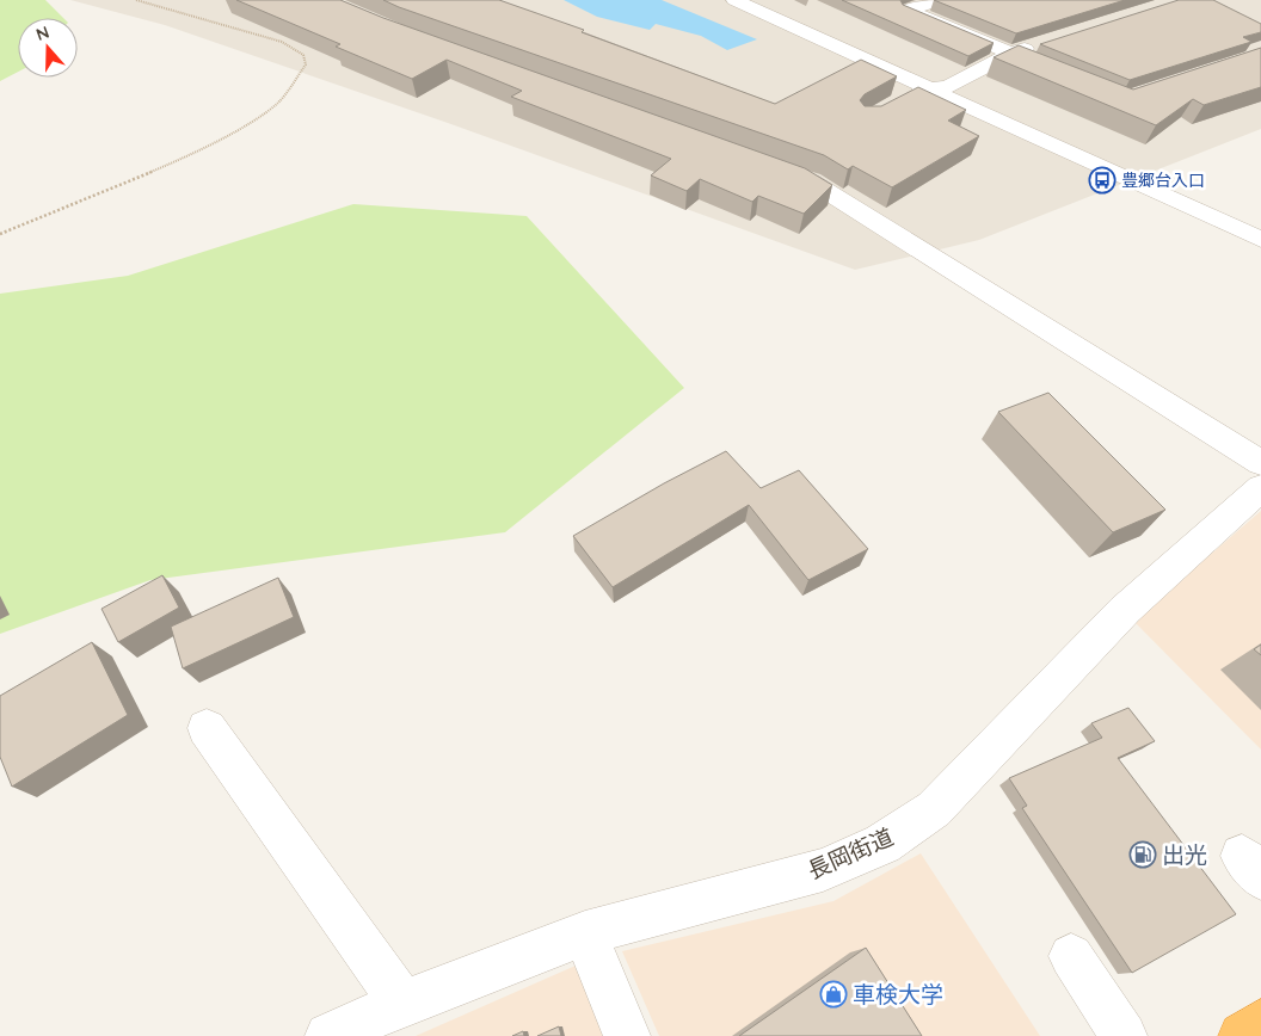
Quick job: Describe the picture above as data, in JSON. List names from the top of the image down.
{
  "streets": {
    "street": ["長岡街道"]
  },
  "places": {
    "bus stop": ["豊郷台入口"],
    "fuel station": ["出光"],
    "shop": ["車検大学"]
  },
  "north": "top"
}
